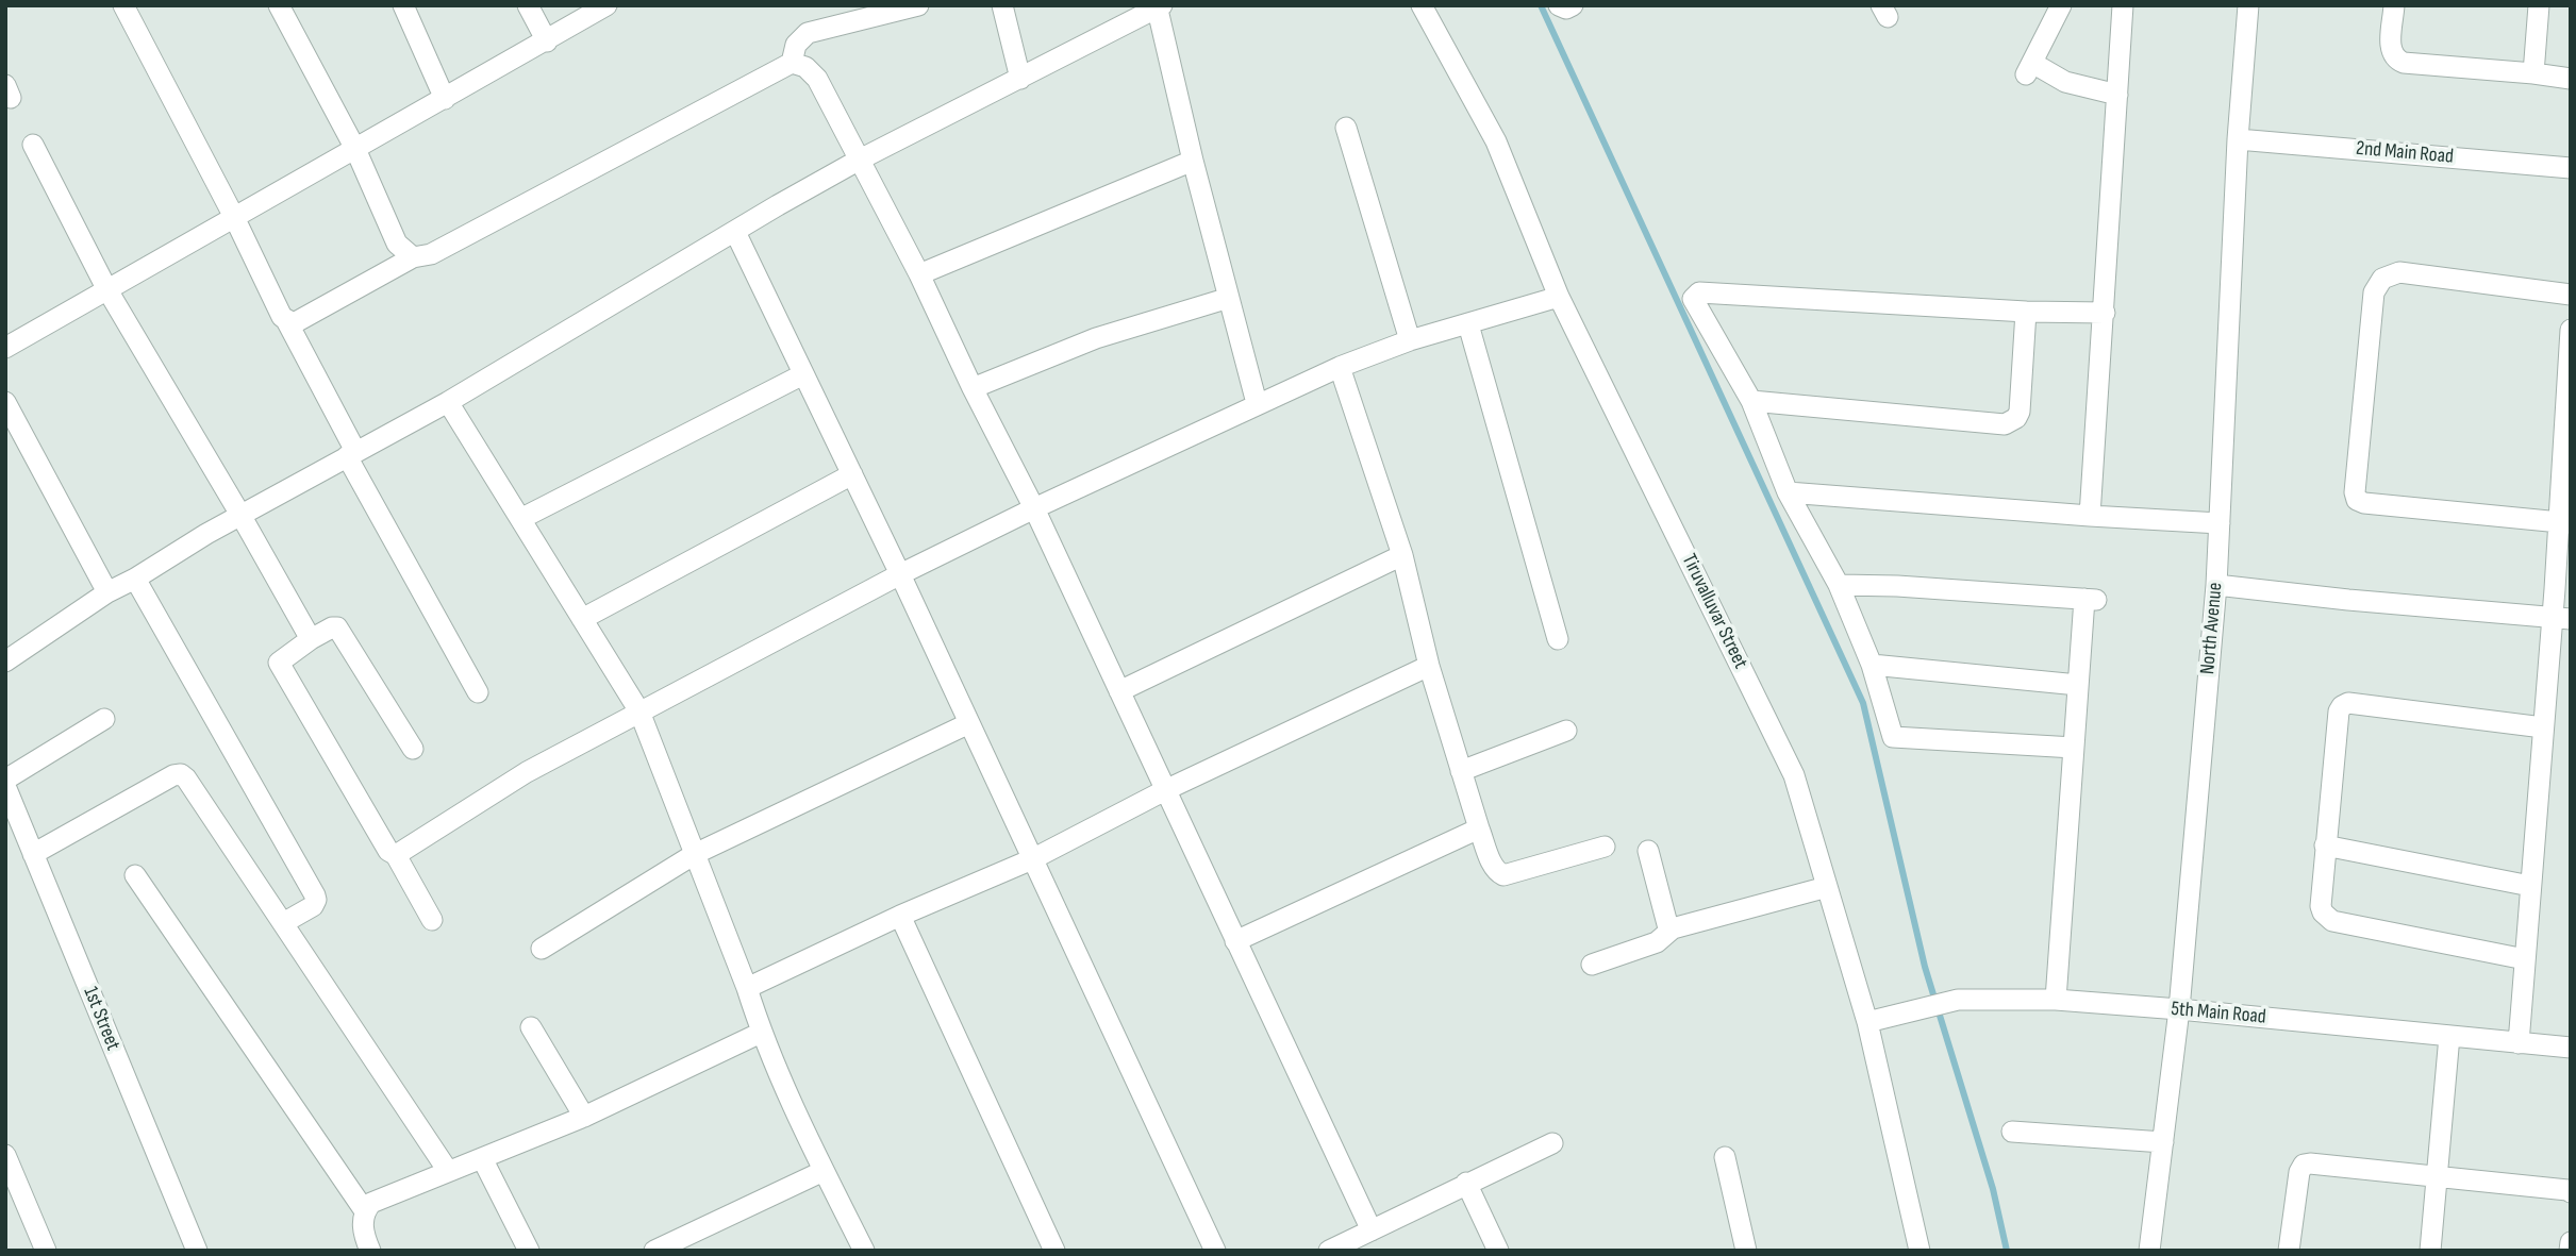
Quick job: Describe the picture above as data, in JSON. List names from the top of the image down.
{
  "streets": {
    "street": [
      "2nd Main Road",
      "Tiruvalluvar Street",
      "North Avenue",
      "5th Main Road",
      "1st Street"
    ]
  },
  "crossings": [
    ["2nd Main Road", "North Avenue"],
    ["Tiruvalluvar Street", "5th Main Road"],
    ["North Avenue", "5th Main Road"]
  ]
}
